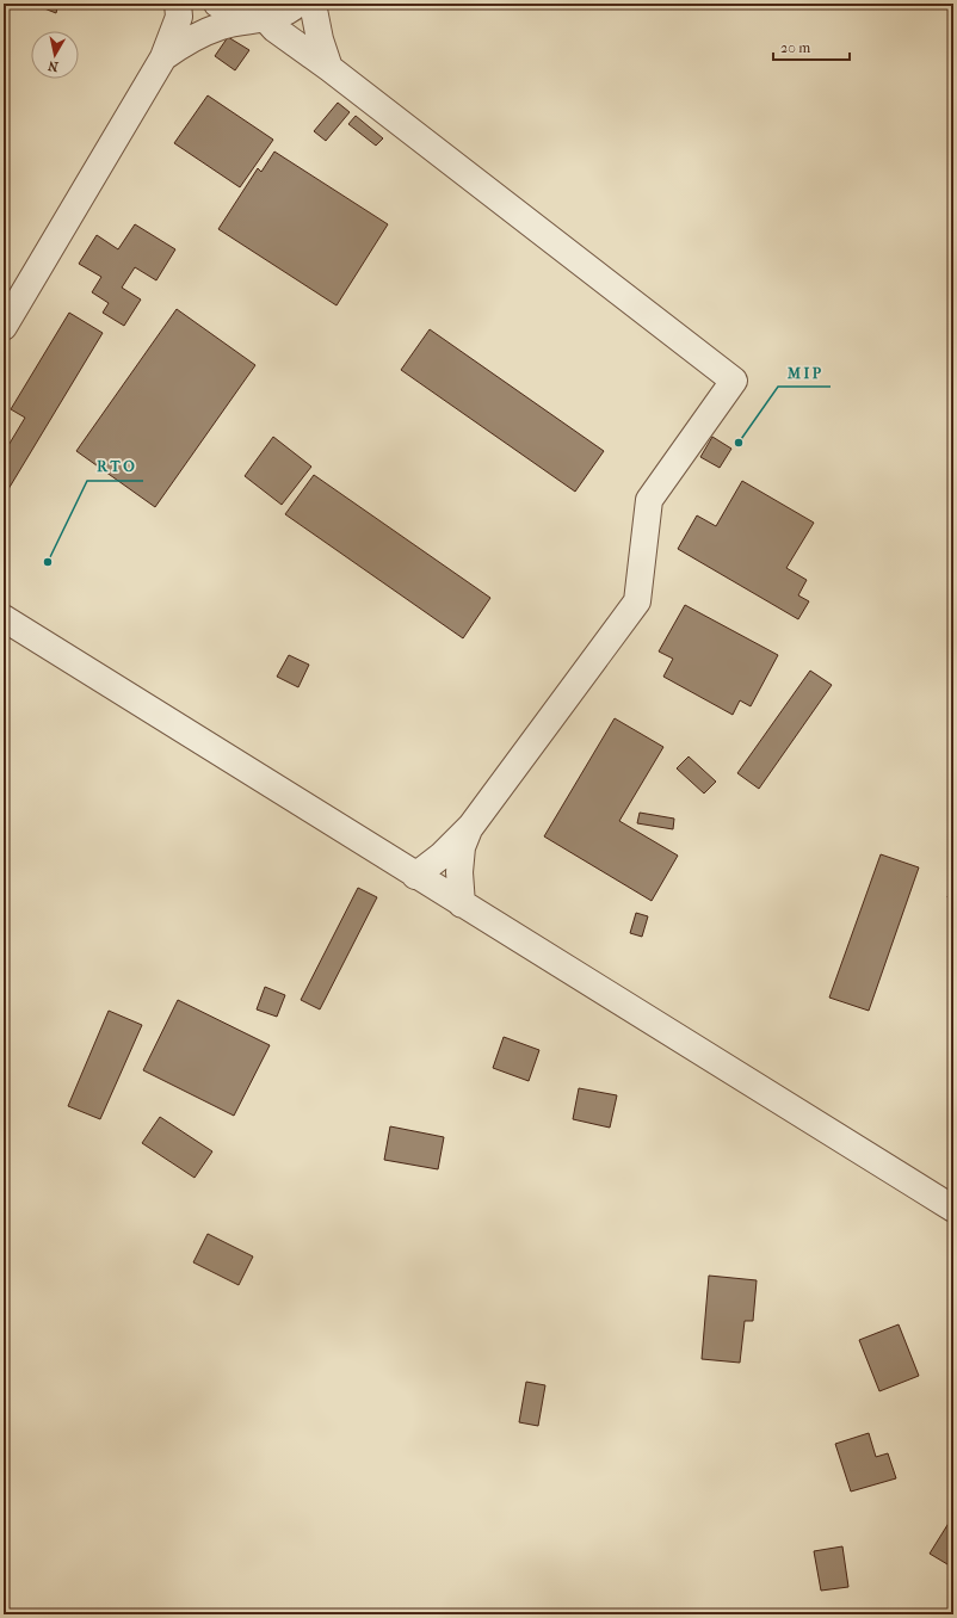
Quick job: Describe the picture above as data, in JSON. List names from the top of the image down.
{
  "places": ["M I P", "R T O"],
  "scale_bar": "20 m",
  "north": "bottom"
}
